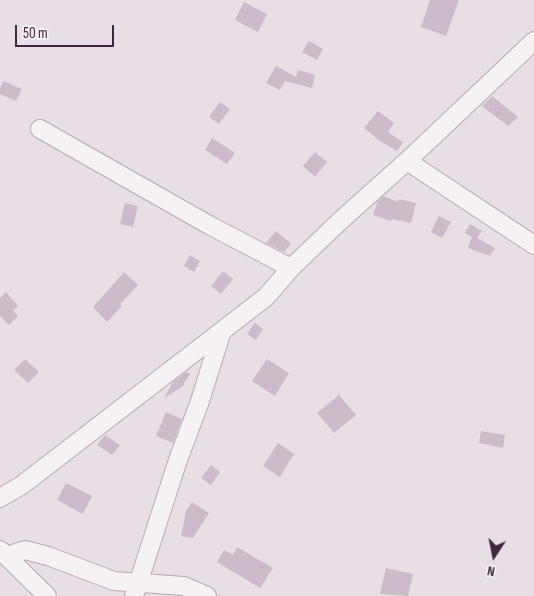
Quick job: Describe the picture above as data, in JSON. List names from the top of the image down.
{
  "scale_bar": "50 m",
  "north": "bottom"
}
